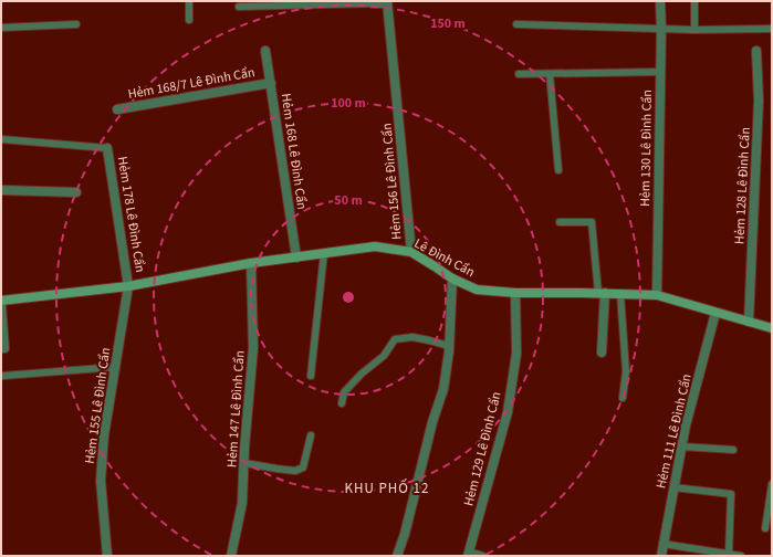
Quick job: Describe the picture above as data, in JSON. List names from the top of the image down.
{
  "streets": {
    "street": [
      "Hẻm 168/7 Lê Đình Cẩn",
      "Hẻm 130 Lê Đình Cẩn",
      "Hẻm 168 Lê Đình Cẩn",
      "Hẻm 156 Lê Đình Cẩn",
      "Hẻm 128 Lê Đình Cẩn",
      "Hẻm 178 Lê Đình Cẩn",
      "Lê Đình Cẩn",
      "Hẻm 155 Lê Đình Cẩn",
      "Hẻm 147 Lê Đình Cẩn",
      "Hẻm 111 Lê Đình Cẩn",
      "Hẻm 129 Lê Đình Cẩn"
    ]
  },
  "crossings": [
    ["Hẻm 168/7 Lê Đình Cẩn", "Hẻm 168 Lê Đình Cẩn"],
    ["Hẻm 130 Lê Đình Cẩn", "Lê Đình Cẩn"],
    ["Hẻm 168 Lê Đình Cẩn", "Lê Đình Cẩn"],
    ["Hẻm 156 Lê Đình Cẩn", "Lê Đình Cẩn"],
    ["Hẻm 128 Lê Đình Cẩn", "Lê Đình Cẩn"],
    ["Hẻm 178 Lê Đình Cẩn", "Lê Đình Cẩn"],
    ["Hẻm 178 Lê Đình Cẩn", "Hẻm 155 Lê Đình Cẩn"],
    ["Lê Đình Cẩn", "Hẻm 155 Lê Đình Cẩn"],
    ["Lê Đình Cẩn", "Hẻm 147 Lê Đình Cẩn"],
    ["Lê Đình Cẩn", "Hẻm 111 Lê Đình Cẩn"],
    ["Lê Đình Cẩn", "Hẻm 129 Lê Đình Cẩn"]
  ],
  "districts": ["KHU PHỐ 12"],
  "rings": ["150 m", "100 m", "50 m"]
}
